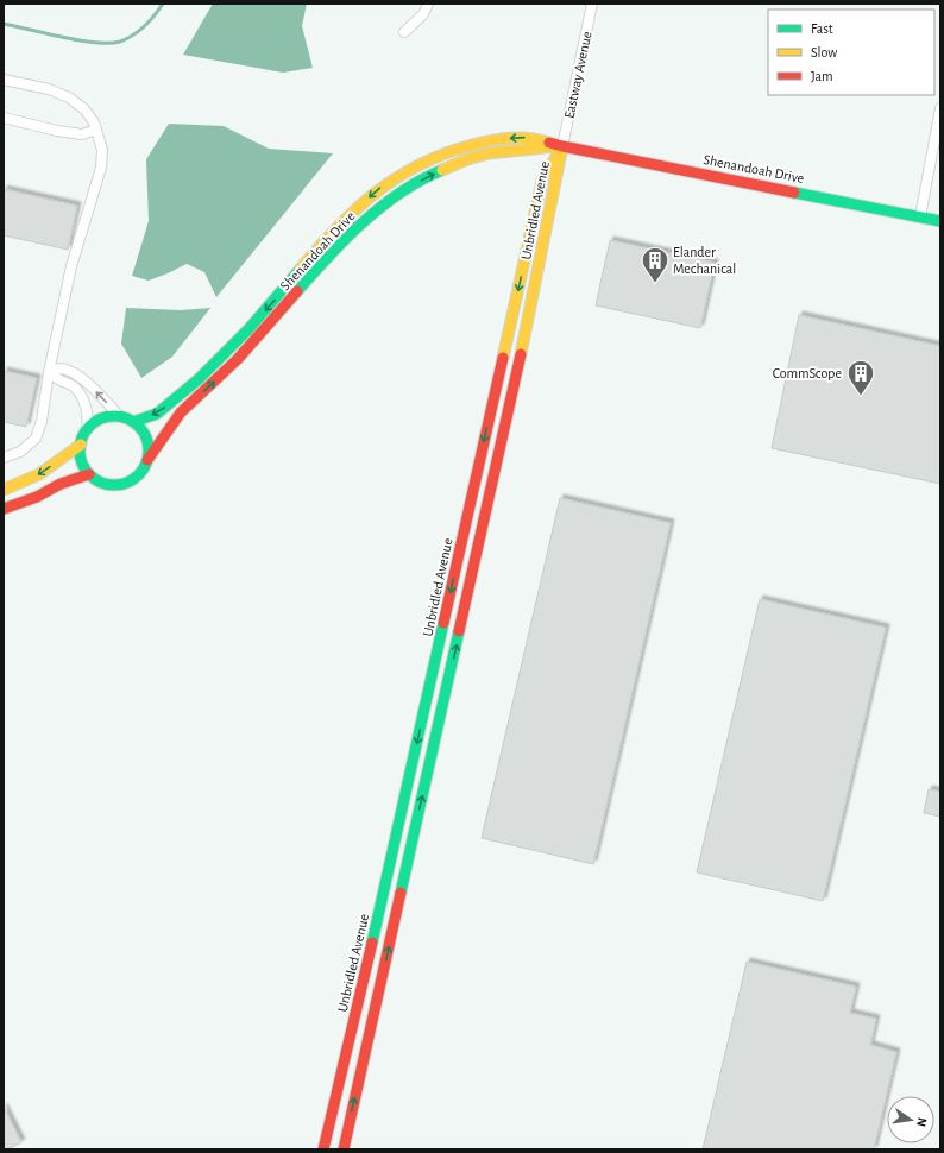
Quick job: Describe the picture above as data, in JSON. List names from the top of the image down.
{
  "streets": {
    "street": ["Eastway Avenue", "Shenandoah Drive", "Unbridled Avenue"]
  },
  "crossings": [
    ["Eastway Avenue", "Shenandoah Drive"],
    ["Eastway Avenue", "Unbridled Avenue"],
    ["Shenandoah Drive", "Unbridled Avenue"]
  ],
  "places": {
    "building": ["Elander Mechanical", "CommScope"]
  },
  "legend": ["Fast", "Slow", "Jam"],
  "north": "right"
}
